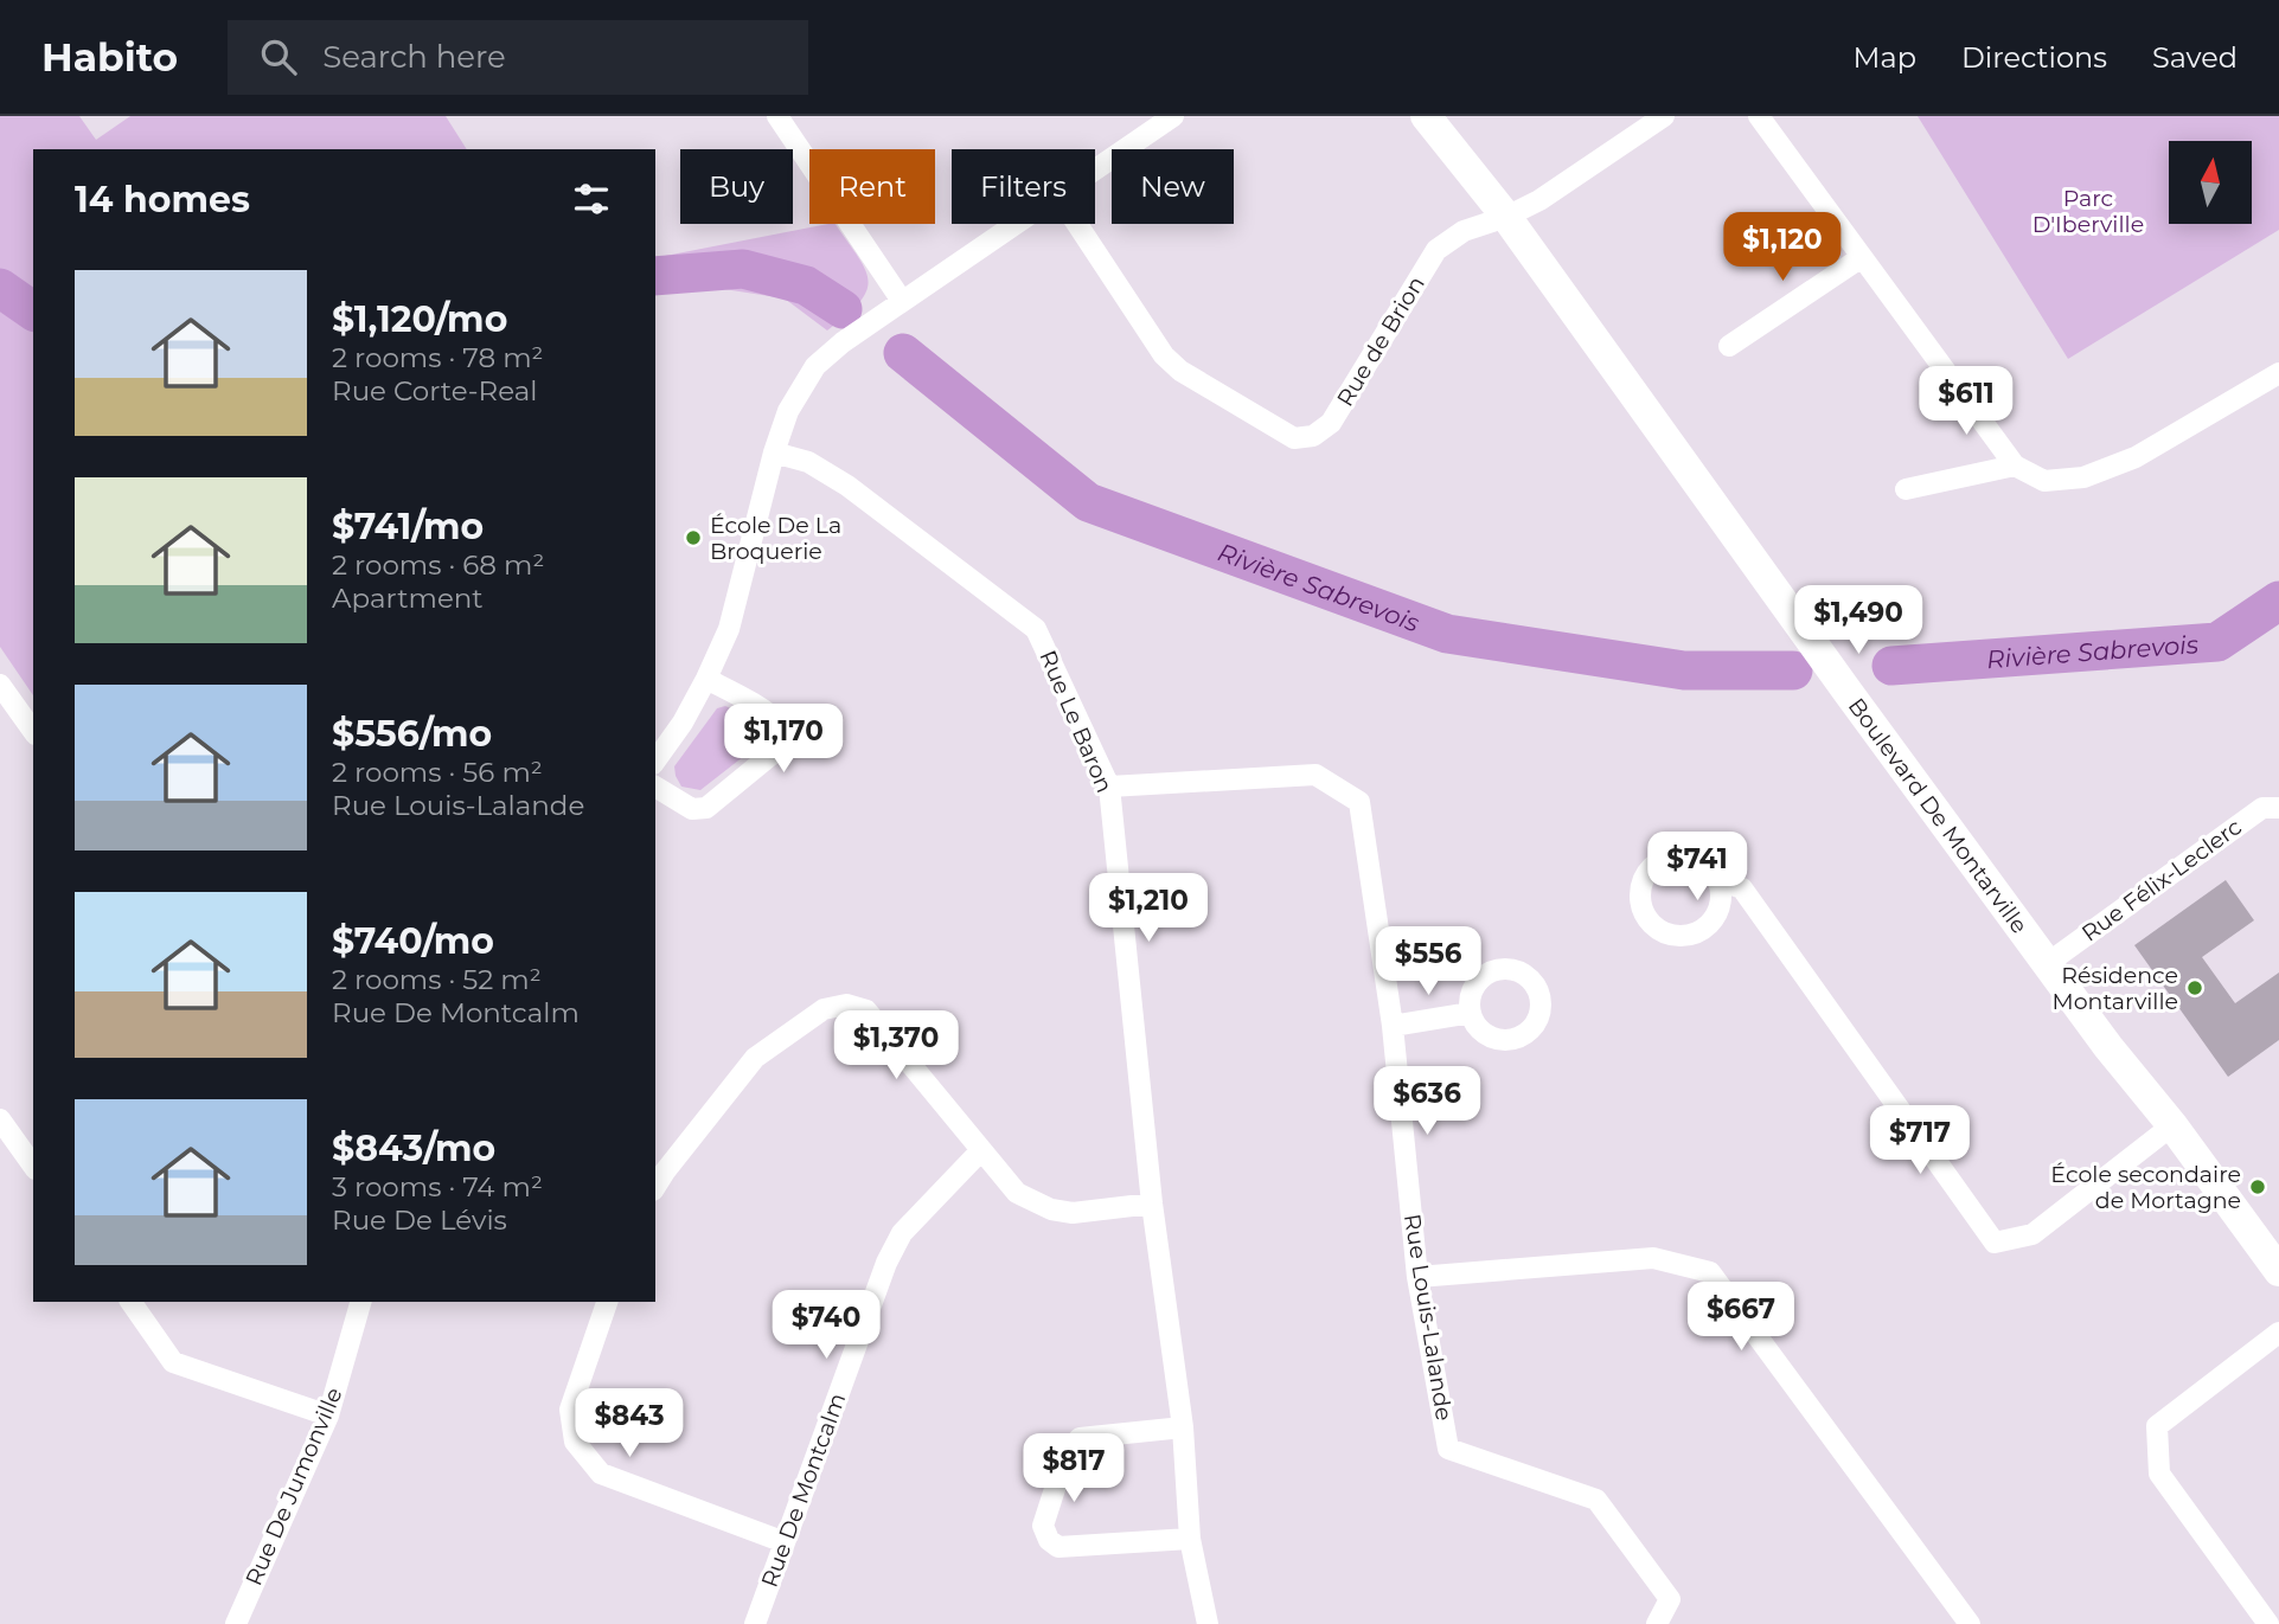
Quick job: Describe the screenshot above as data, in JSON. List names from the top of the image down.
{
  "streets": {
    "street": [
      "Rue de Brion",
      "Rue Le Baron",
      "Boulevard De Montarville",
      "Rue Félix-Leclerc",
      "Rue Louis-Lalande",
      "Rue De Jumonville",
      "Rue De Montcalm"
    ]
  },
  "crossings": [
    ["Rue de Brion", "Boulevard De Montarville"],
    ["Rue Le Baron", "Rue Louis-Lalande"],
    ["Boulevard De Montarville", "Rue Félix-Leclerc"]
  ],
  "water": ["Rivière Sabrevois"],
  "parks": ["Parc D'Iberville"],
  "places": ["École De La Broquerie", "Résidence Montarville", "École secondaire de Mortagne"],
  "north": "top",
  "page": {
    "header": "Habito",
    "search": "Search here",
    "nav": ["Map", "Directions", "Saved"],
    "chip": [
      "Buy",
      "Rent",
      "Filters",
      "New"
    ],
    "heading": "14 homes",
    "price": [
      "$1,120",
      "$611",
      "$1,490",
      "$1,170",
      "$741",
      "$1,210",
      "$556",
      "$1,370",
      "$636",
      "$717",
      "$667",
      "$740",
      "$843",
      "$817"
    ],
    "list": [
      {
        "name": "$1,120/mo",
        "note": "2 rooms · 78 m² · Rue Corte-Real"
      },
      {
        "name": "$741/mo",
        "note": "2 rooms · 68 m² · Apartment"
      },
      {
        "name": "$556/mo",
        "note": "2 rooms · 56 m² · Rue Louis-Lalande"
      },
      {
        "name": "$740/mo",
        "note": "2 rooms · 52 m² · Rue De Montcalm"
      },
      {
        "name": "$843/mo",
        "note": "3 rooms · 74 m² · Rue De Lévis"
      }
    ]
  }
}
